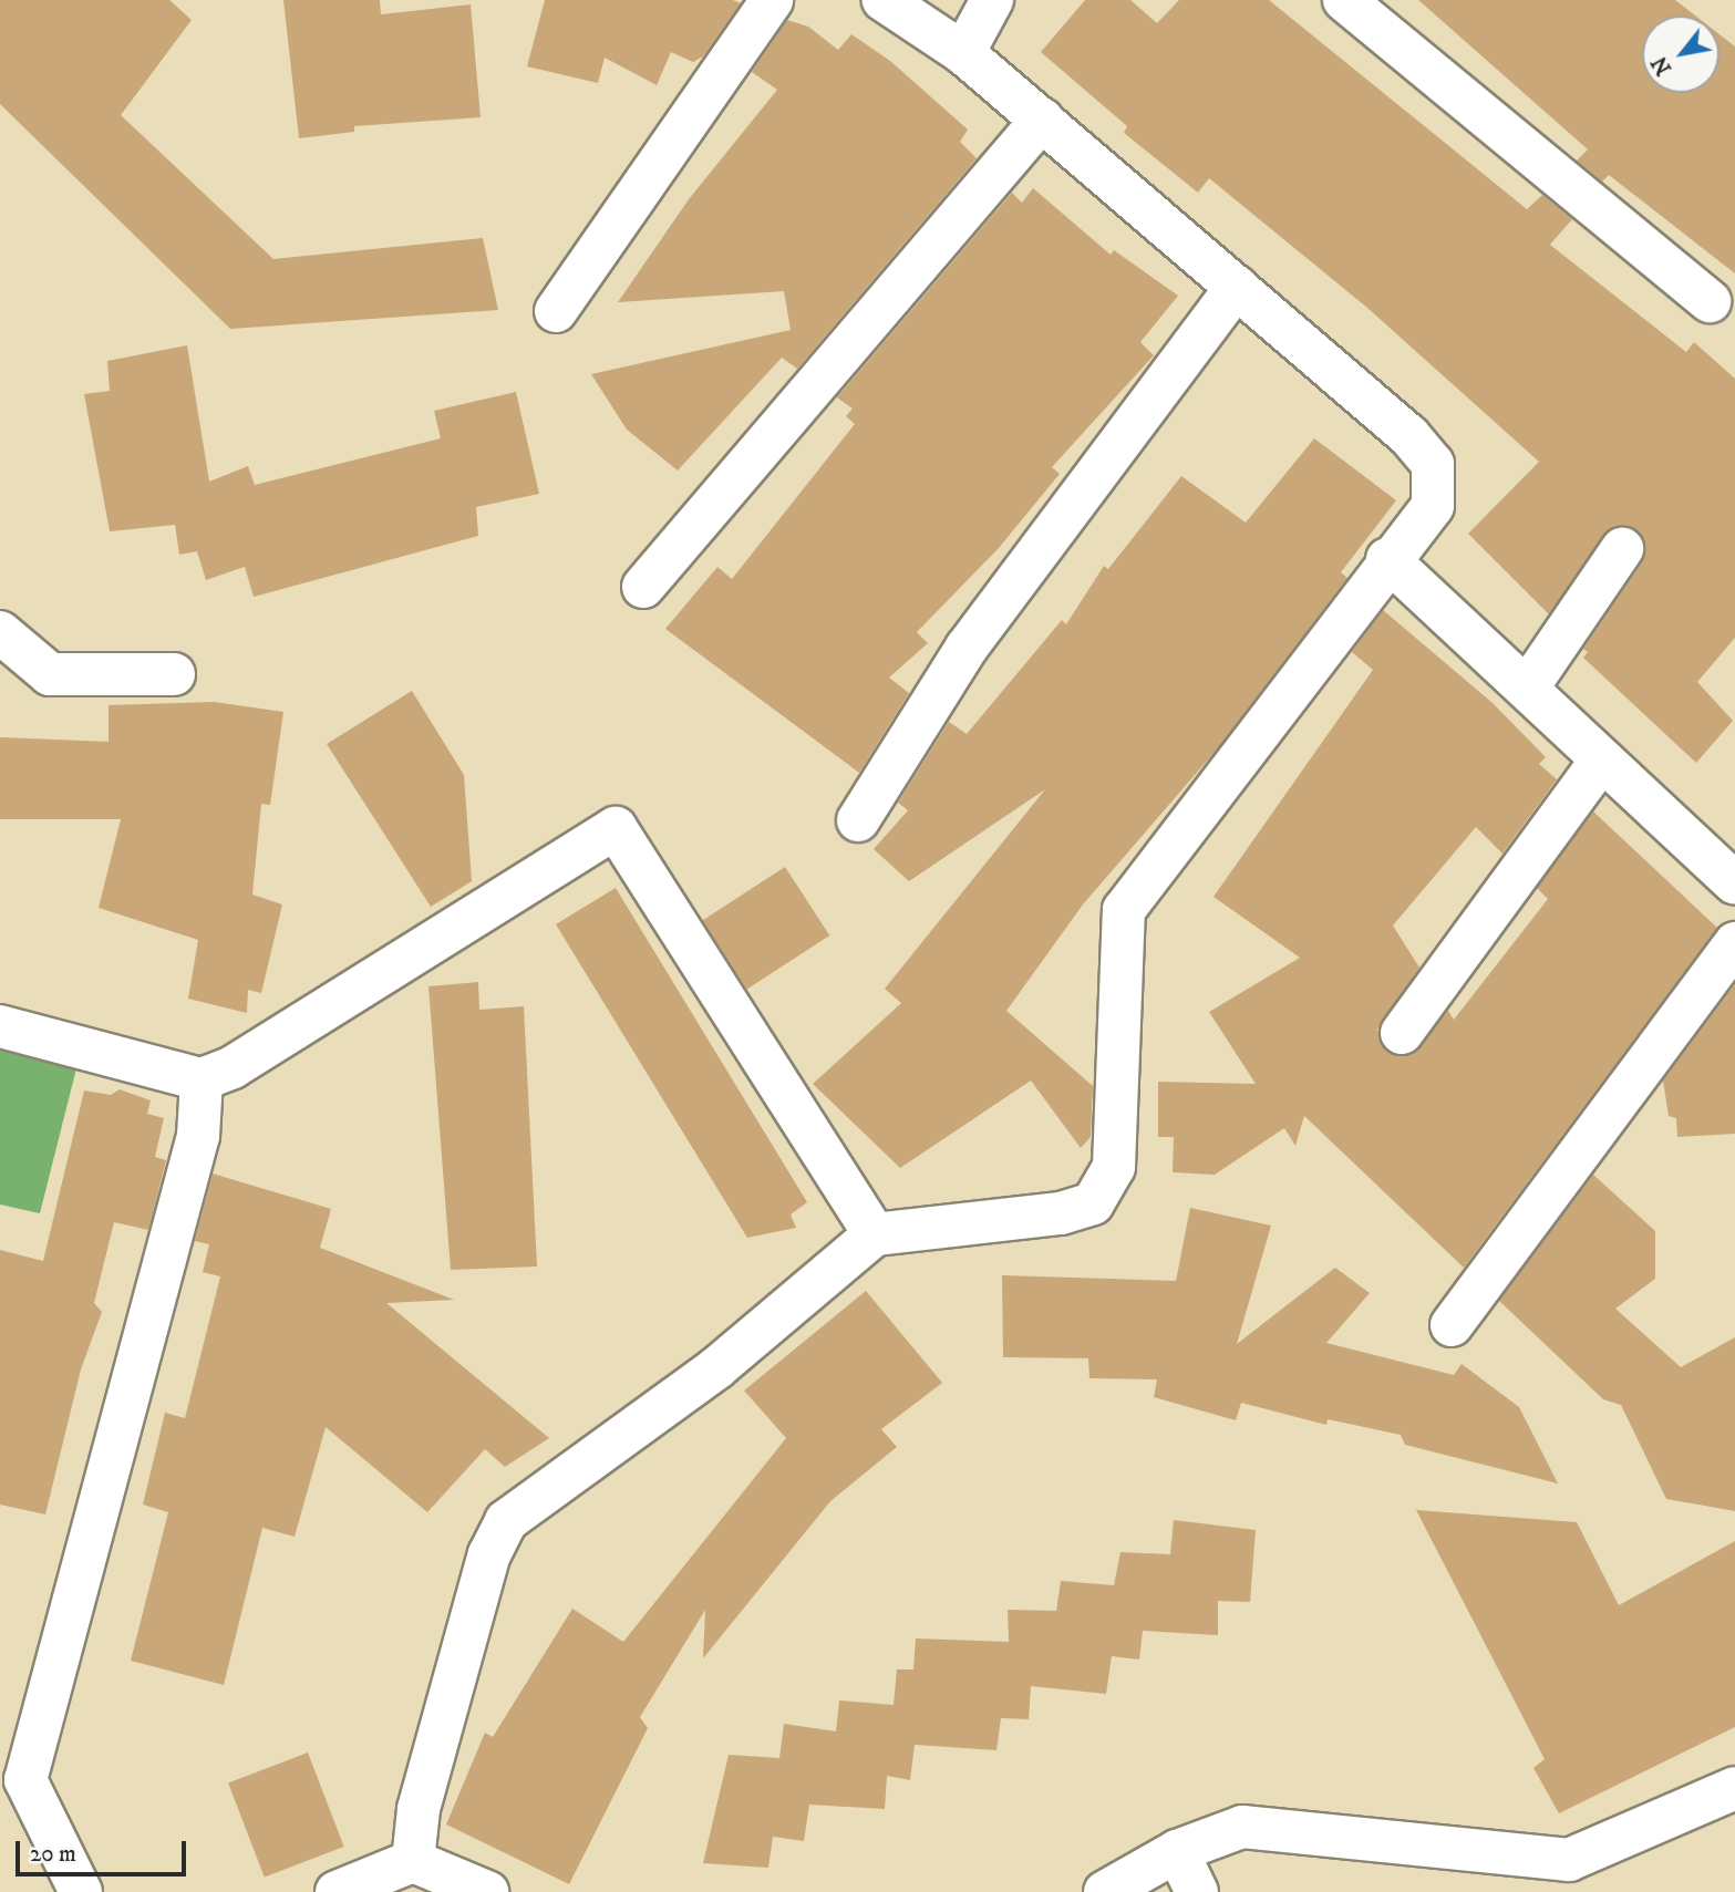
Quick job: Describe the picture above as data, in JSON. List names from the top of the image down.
{
  "scale_bar": "20 m",
  "north": "bottom left"
}
